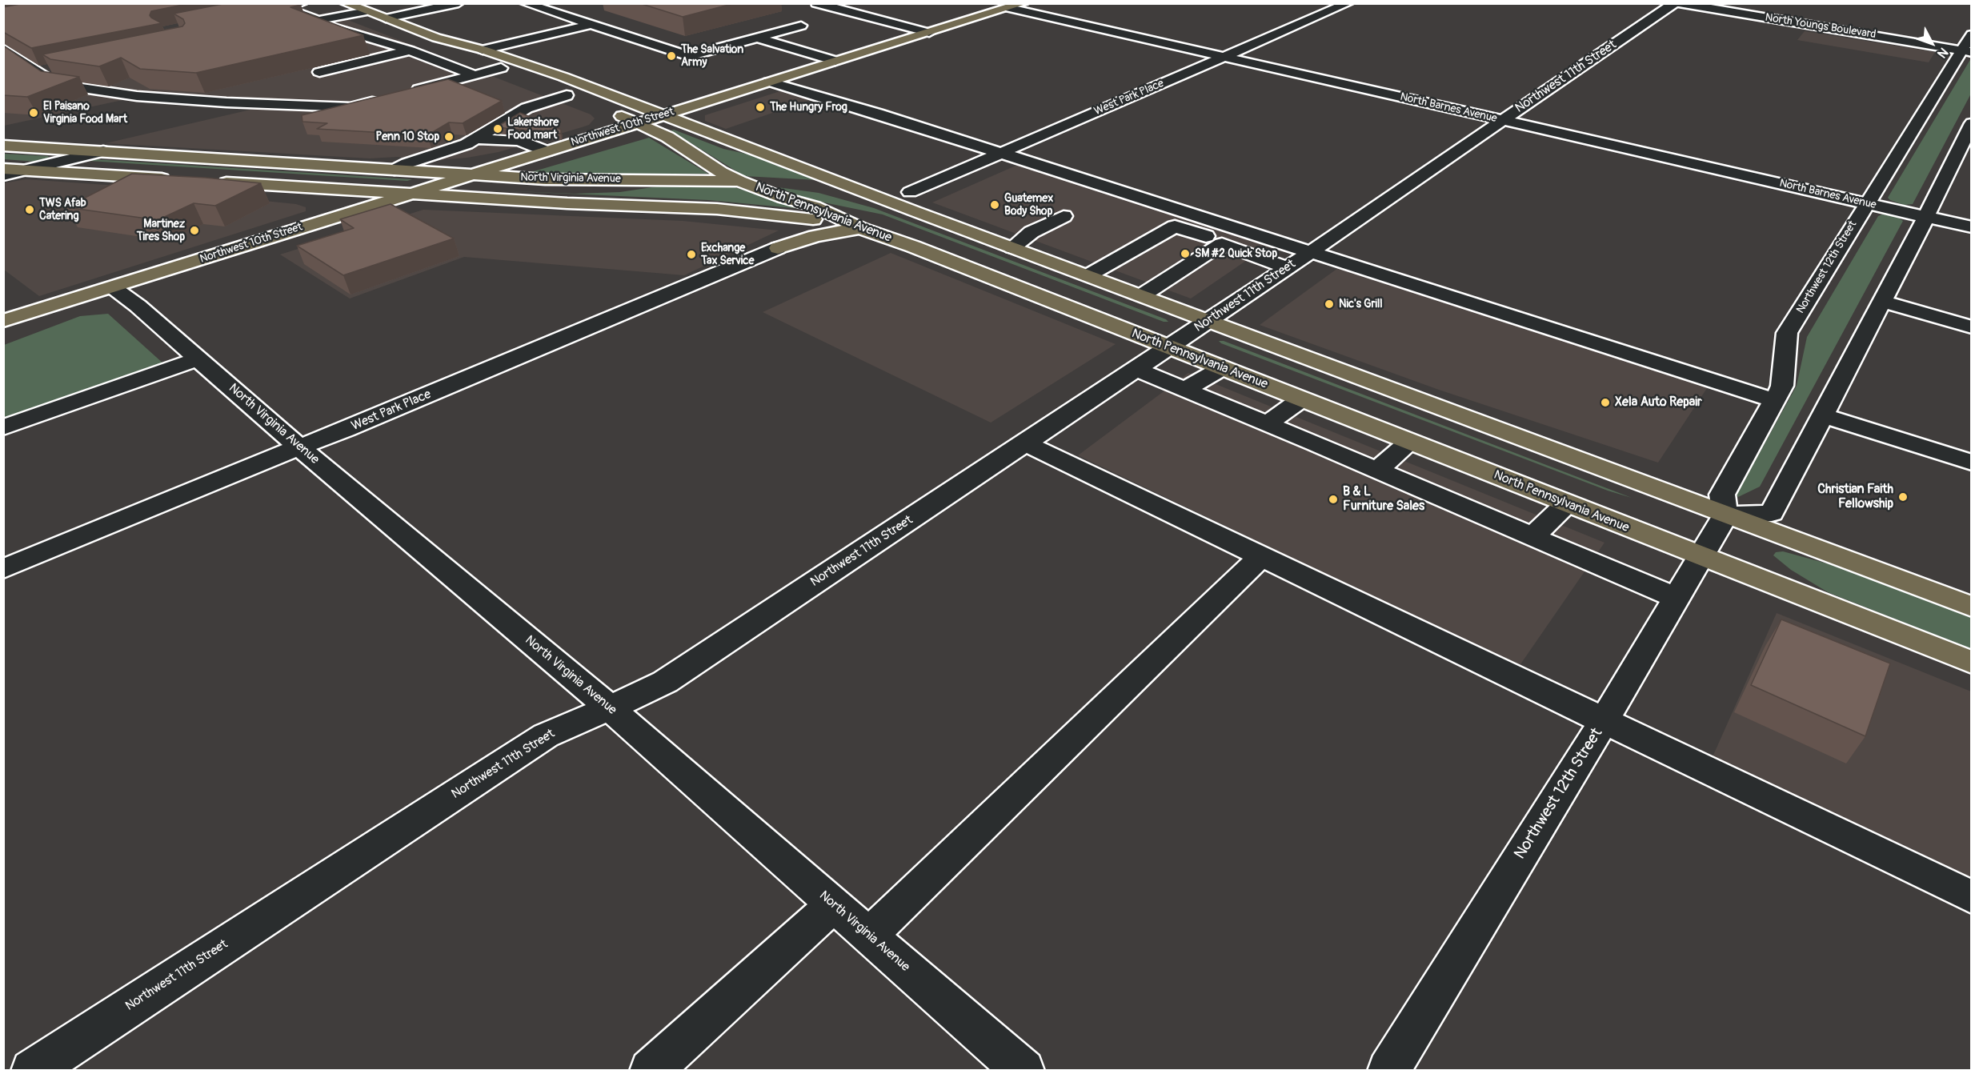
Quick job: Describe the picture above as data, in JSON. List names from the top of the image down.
{
  "streets": {
    "main road": ["Northwest 10th Street", "North Virginia Avenue", "North Pennsylvania Avenue"],
    "street": [
      "North Youngs Boulevard",
      "Northwest 11th Street",
      "West Park Place",
      "North Barnes Avenue",
      "Northwest 12th Street"
    ]
  },
  "crossings": [
    ["North Youngs Boulevard", "Northwest 12th Street"],
    ["Northwest 11th Street", "North Barnes Avenue"],
    ["Northwest 11th Street", "North Virginia Avenue"],
    ["Northwest 11th Street", "North Pennsylvania Avenue"],
    ["West Park Place", "North Barnes Avenue"],
    ["West Park Place", "North Virginia Avenue"],
    ["North Barnes Avenue", "Northwest 10th Street"],
    ["North Barnes Avenue", "Northwest 12th Street"],
    ["Northwest 10th Street", "North Virginia Avenue"],
    ["Northwest 10th Street", "North Pennsylvania Avenue"],
    ["North Virginia Avenue", "North Pennsylvania Avenue"],
    ["North Pennsylvania Avenue", "Northwest 12th Street"]
  ],
  "places": [
    "The Salvation Army",
    "The Hungry Frog",
    "El Paisano Virginia Food Mart",
    "Lakershore Food mart",
    "Penn 10 Stop",
    "Guatemex Body Shop",
    "TWS Afab Catering",
    "Martinez Tires Shop",
    "SM #2 Quick Stop",
    "Exchange Tax Service",
    "Nic's Grill",
    "Xela Auto Repair",
    "Christian Faith Fellowship",
    "B & L Furniture Sales"
  ],
  "north": "bottom right"
}
